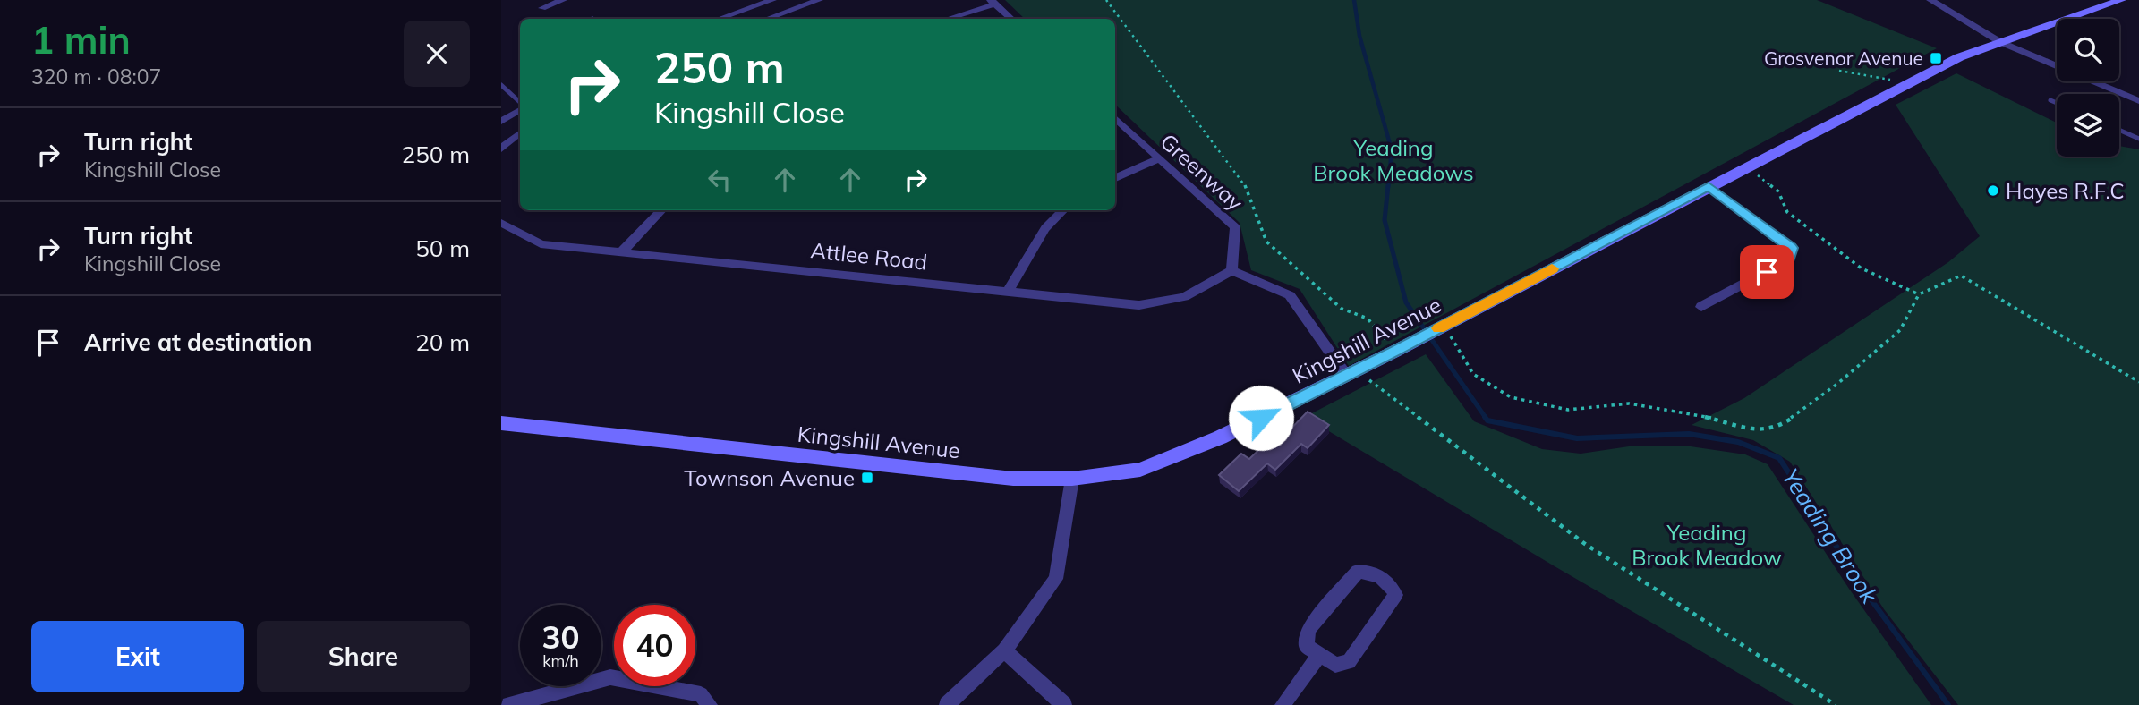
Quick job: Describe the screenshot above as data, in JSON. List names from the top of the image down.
{
  "streets": {
    "street": ["Greenway", "Attlee Road", "Kingshill Avenue"]
  },
  "crossings": [
    ["Greenway", "Attlee Road"]
  ],
  "water": ["Yeading Brook"],
  "parks": ["Yeading Brook Meadows", "Yeading Brook Meadow"],
  "places": {
    "transit": ["Grosvenor Avenue", "Townson Avenue"],
    "other": ["Hayes R.F.C"]
  },
  "page": {
    "heading": ["1 min", "320 m · 08:07"],
    "turn": ["250 m", "Kingshill Close"],
    "list": [
      {
        "name": "Turn right",
        "note": "Kingshill Close",
        "value": "250 m"
      },
      {
        "name": "Turn right",
        "note": "Kingshill Close",
        "value": "50 m"
      },
      {
        "name": "Arrive at destination",
        "value": "20 m"
      }
    ],
    "speed": "30 km/h",
    "limit": "40",
    "buttons": ["Exit", "Share"]
  }
}
